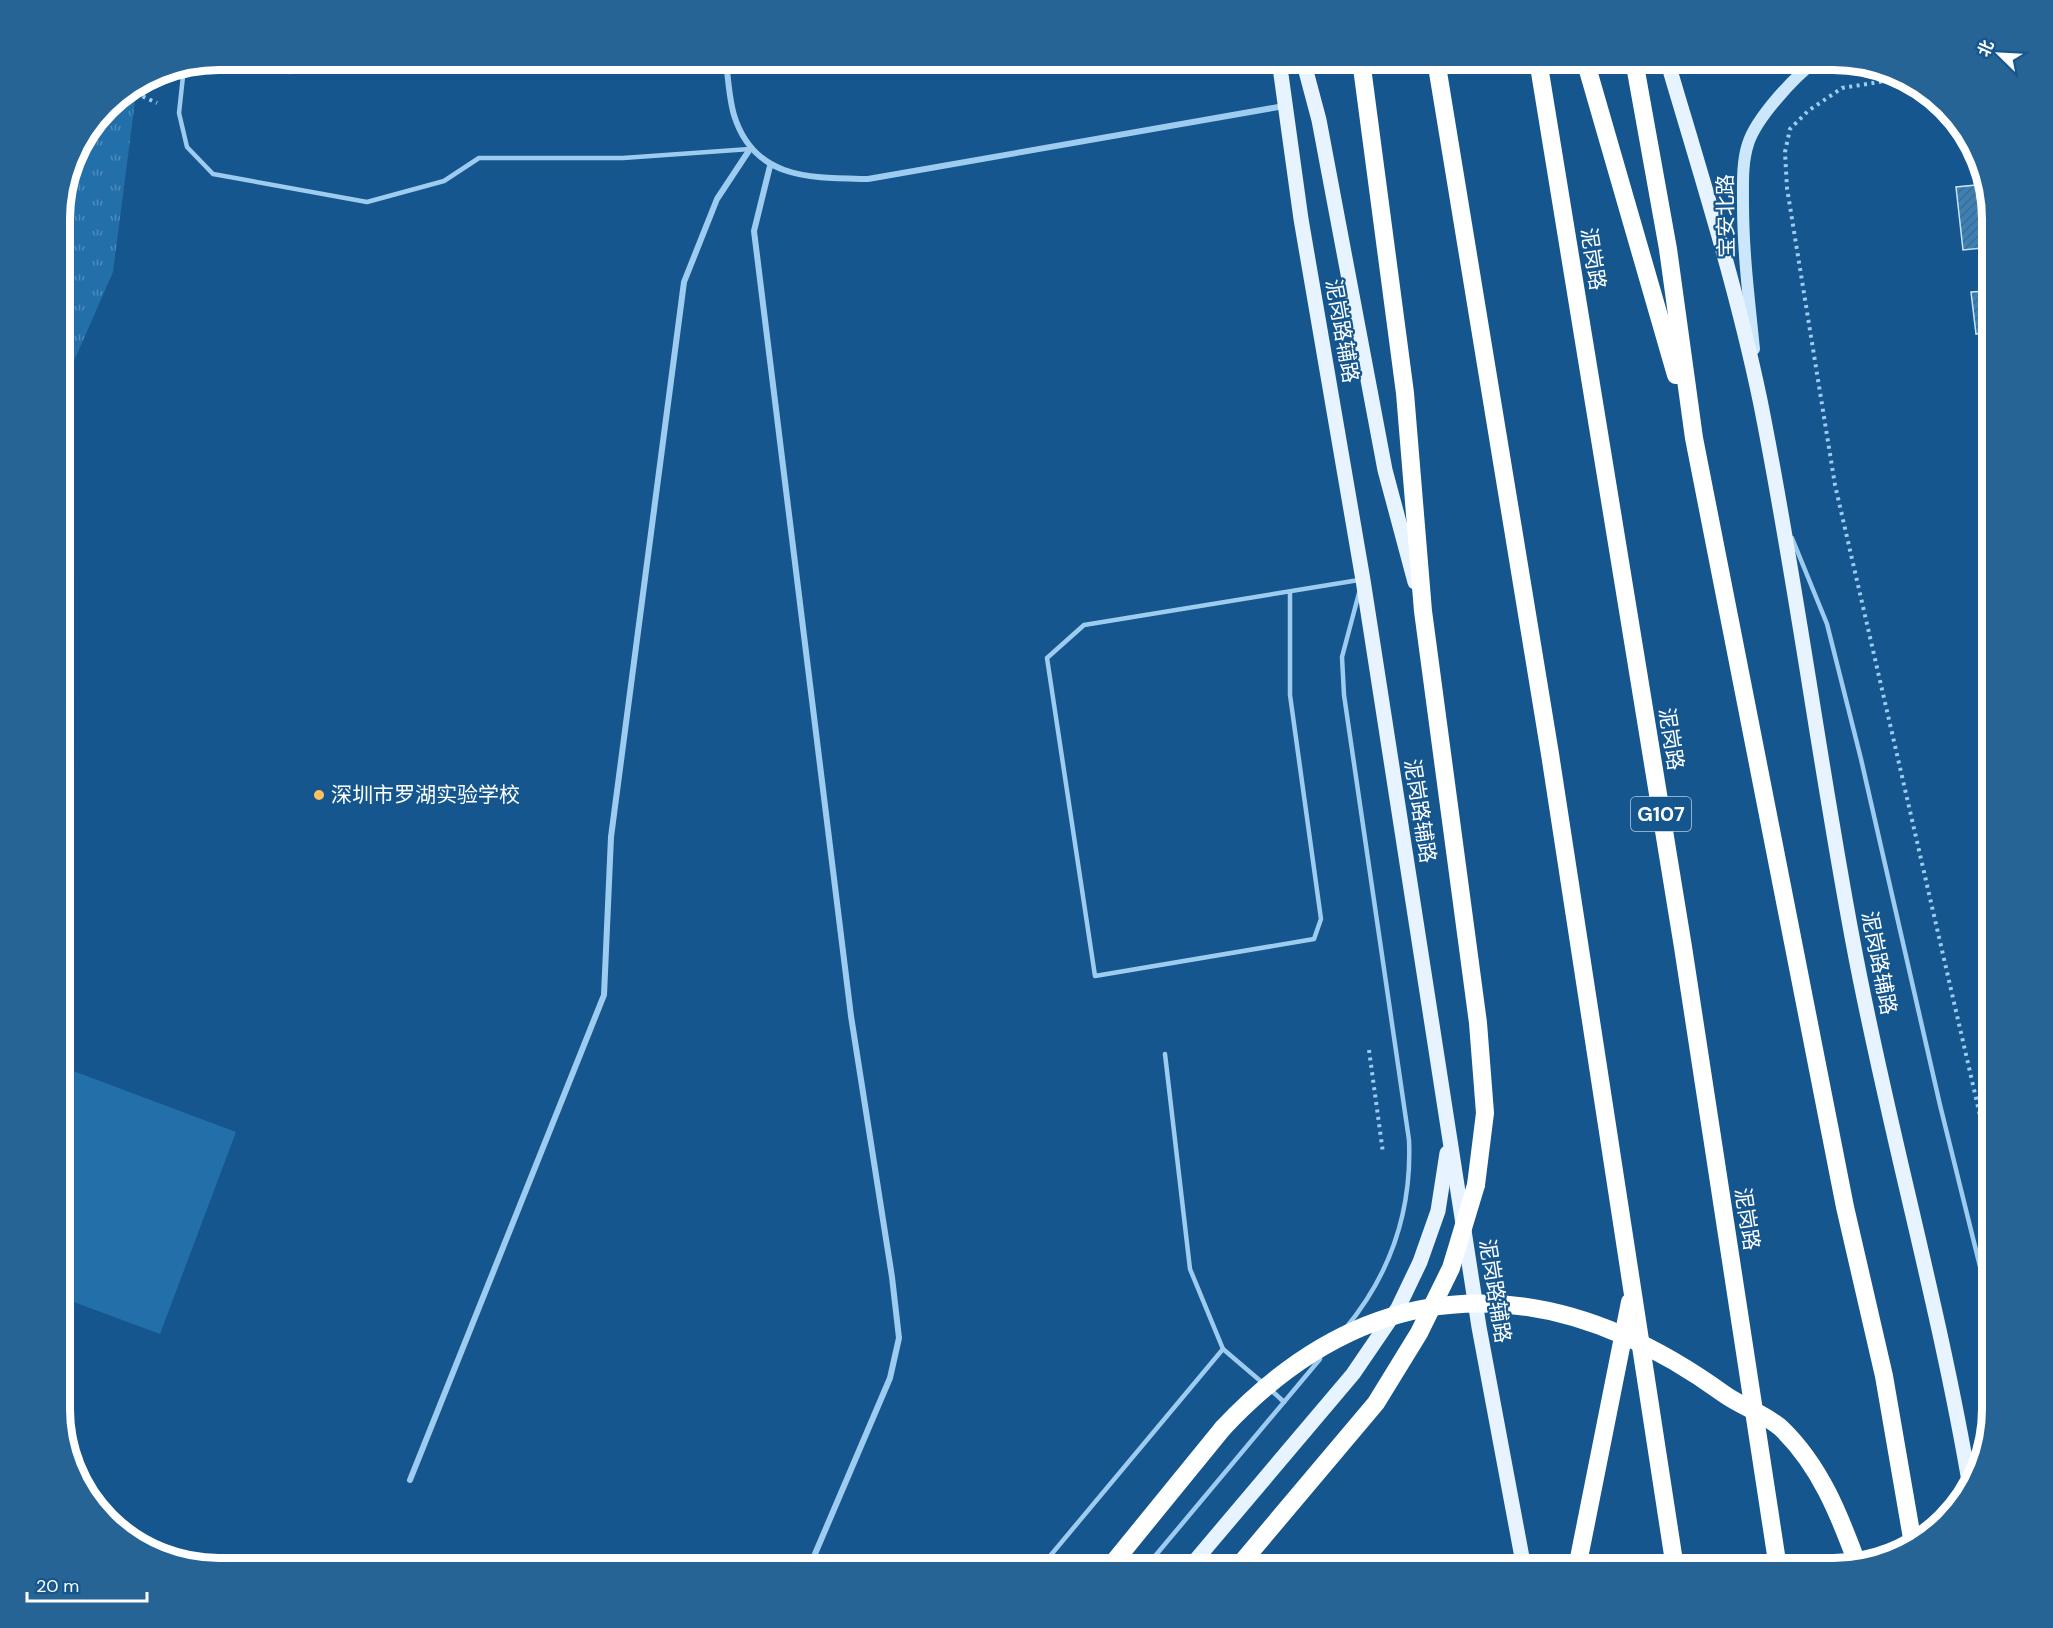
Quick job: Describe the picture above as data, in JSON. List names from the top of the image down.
{
  "streets": {
    "highway": ["泥岗路", "G107"],
    "main road": ["泥岗路辅路"],
    "street": ["宝安北路"]
  },
  "crossings": [
    ["宝安北路", "泥岗路辅路"]
  ],
  "places": ["深圳市罗湖实验学校"],
  "scale_bar": "20 m",
  "north": "top left"
}
